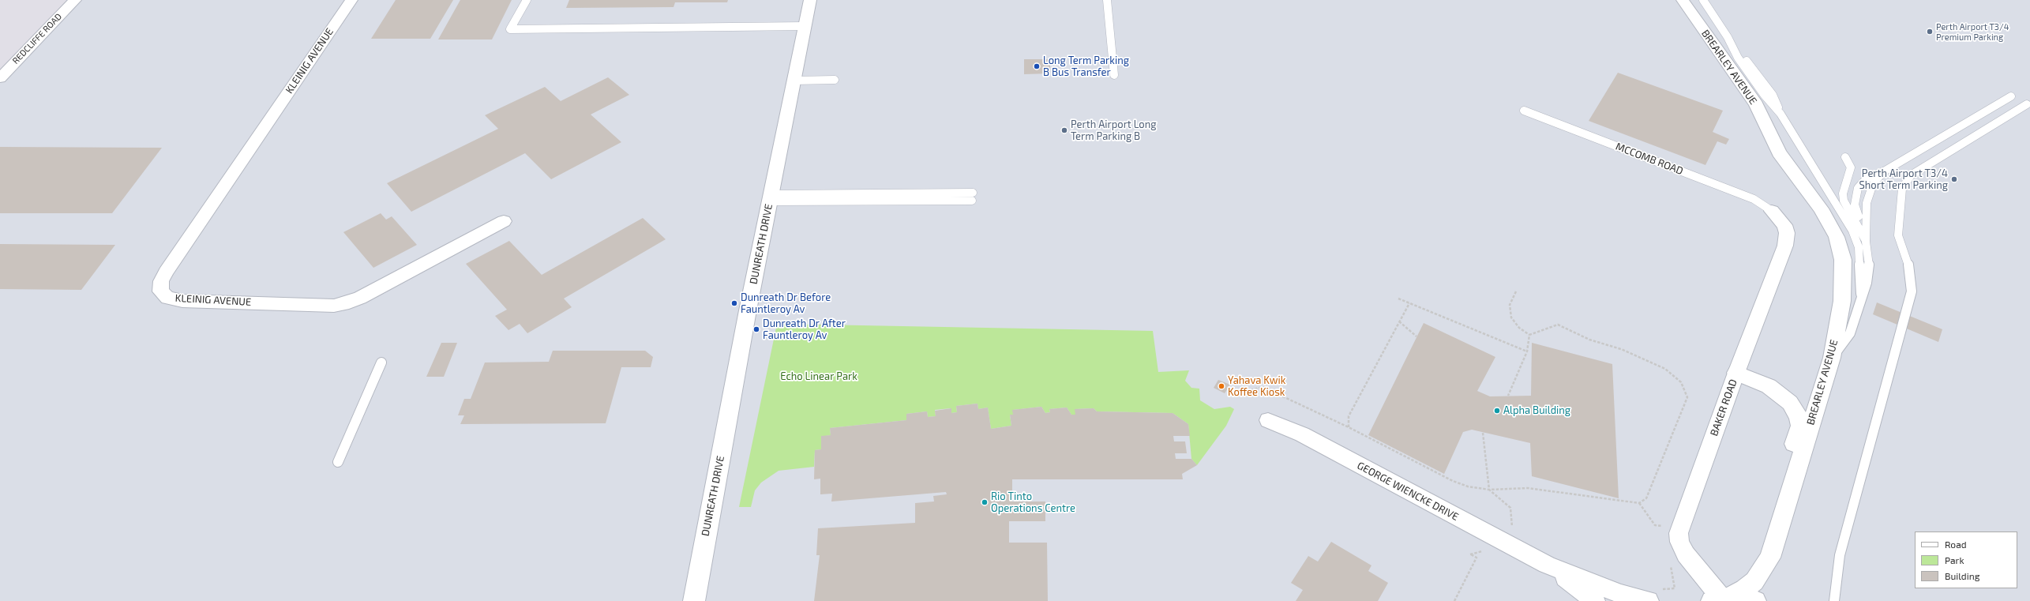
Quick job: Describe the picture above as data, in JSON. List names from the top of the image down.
{
  "streets": {
    "main road": ["BREARLEY AVENUE", "DUNREATH DRIVE"],
    "street": [
      "REDCLIFFE ROAD",
      "KLEINIG AVENUE",
      "BAKER ROAD",
      "GEORGE WIENCKE DRIVE"
    ],
    "lane": ["MCCOMB ROAD"]
  },
  "crossings": [
    ["BREARLEY AVENUE", "BAKER ROAD"],
    ["MCCOMB ROAD", "BAKER ROAD"]
  ],
  "parks": ["Echo Linear Park"],
  "places": [
    "Perth Airport T3/4 Premium Parking",
    "Long Term Parking B Bus Transfer",
    "Perth Airport Long Term Parking B",
    "Perth Airport T3/4 Short Term Parking",
    "Dunreath Dr Before Fauntleroy Av",
    "Dunreath Dr After Fauntleroy Av",
    "Yahava Kwik Koffee Kiosk",
    "Alpha Building",
    "Rio Tinto Operations Centre"
  ],
  "legend": ["Road", "Park", "Building"]
}
